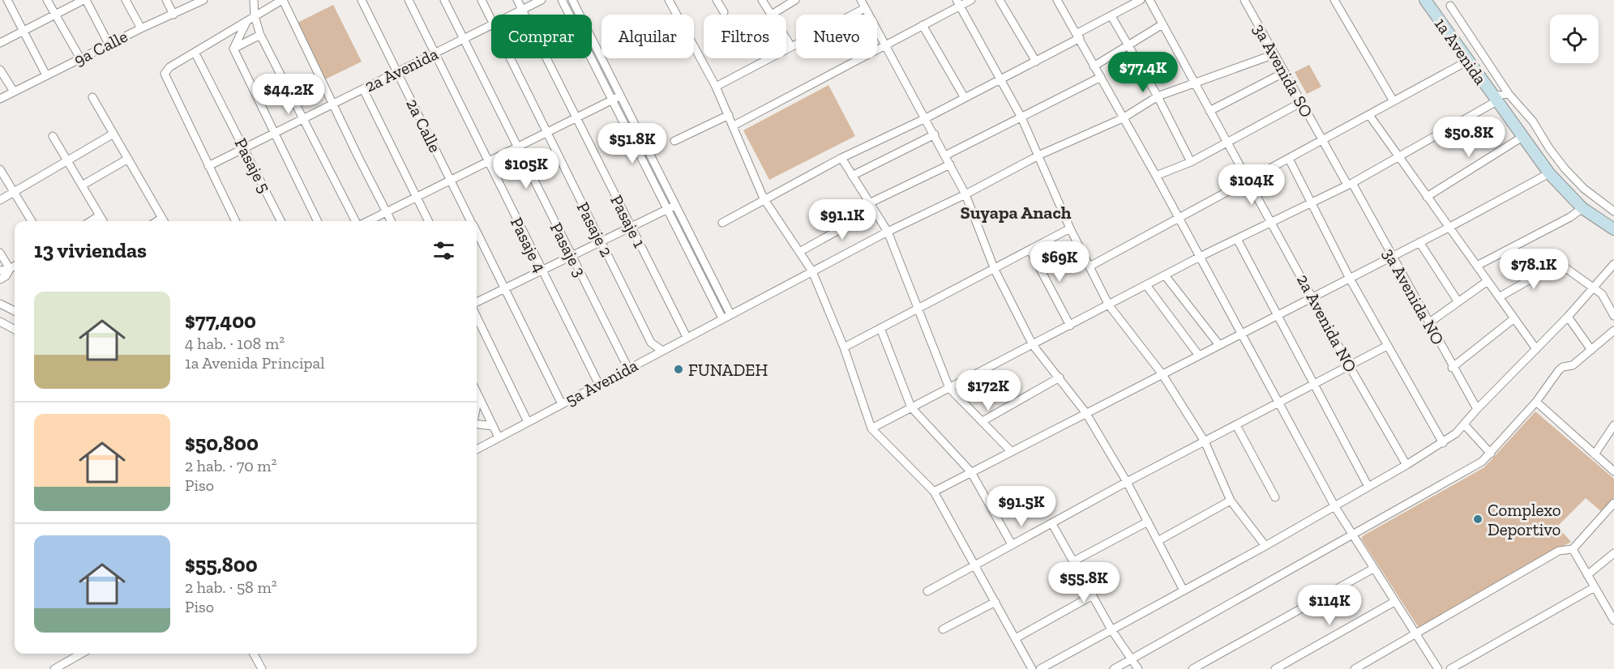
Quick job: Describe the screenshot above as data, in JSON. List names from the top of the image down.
{
  "streets": {
    "street": [
      "9a Calle",
      "1a Avenida",
      "2a Avenida",
      "3a Avenida SO",
      "2a Calle",
      "Pasaje 5",
      "Pasaje 1",
      "Pasaje 2",
      "Pasaje 4",
      "Pasaje 3",
      "3a Avenida NO",
      "2a Avenida NO",
      "5a Avenida"
    ]
  },
  "crossings": [
    ["2a Avenida", "2a Calle"],
    ["2a Avenida", "Pasaje 5"],
    ["2a Avenida", "Pasaje 1"],
    ["2a Avenida", "Pasaje 4"],
    ["2a Avenida", "Pasaje 3"],
    ["3a Avenida SO", "3a Avenida NO"],
    ["3a Avenida SO", "5a Avenida"],
    ["2a Calle", "5a Avenida"],
    ["Pasaje 1", "5a Avenida"],
    ["Pasaje 2", "5a Avenida"],
    ["Pasaje 4", "5a Avenida"],
    ["Pasaje 3", "5a Avenida"],
    ["2a Avenida NO", "5a Avenida"]
  ],
  "districts": ["Suyapa Anach"],
  "places": ["FUNADEH", "Complexo Deportivo"],
  "page": {
    "chip": [
      "Comprar",
      "Alquilar",
      "Filtros",
      "Nuevo"
    ],
    "price": [
      "$77.4K",
      "$44.2K",
      "$50.8K",
      "$51.8K",
      "$105K",
      "$104K",
      "$91.1K",
      "$69K",
      "$78.1K",
      "$172K",
      "$91.5K",
      "$55.8K",
      "$114K"
    ],
    "heading": "13 viviendas",
    "list": [
      {
        "name": "$77,400",
        "note": "4 hab. · 108 m² · 1a Avenida Principal"
      },
      {
        "name": "$50,800",
        "note": "2 hab. · 70 m² · Piso"
      },
      {
        "name": "$55,800",
        "note": "2 hab. · 58 m² · Piso"
      }
    ]
  }
}
